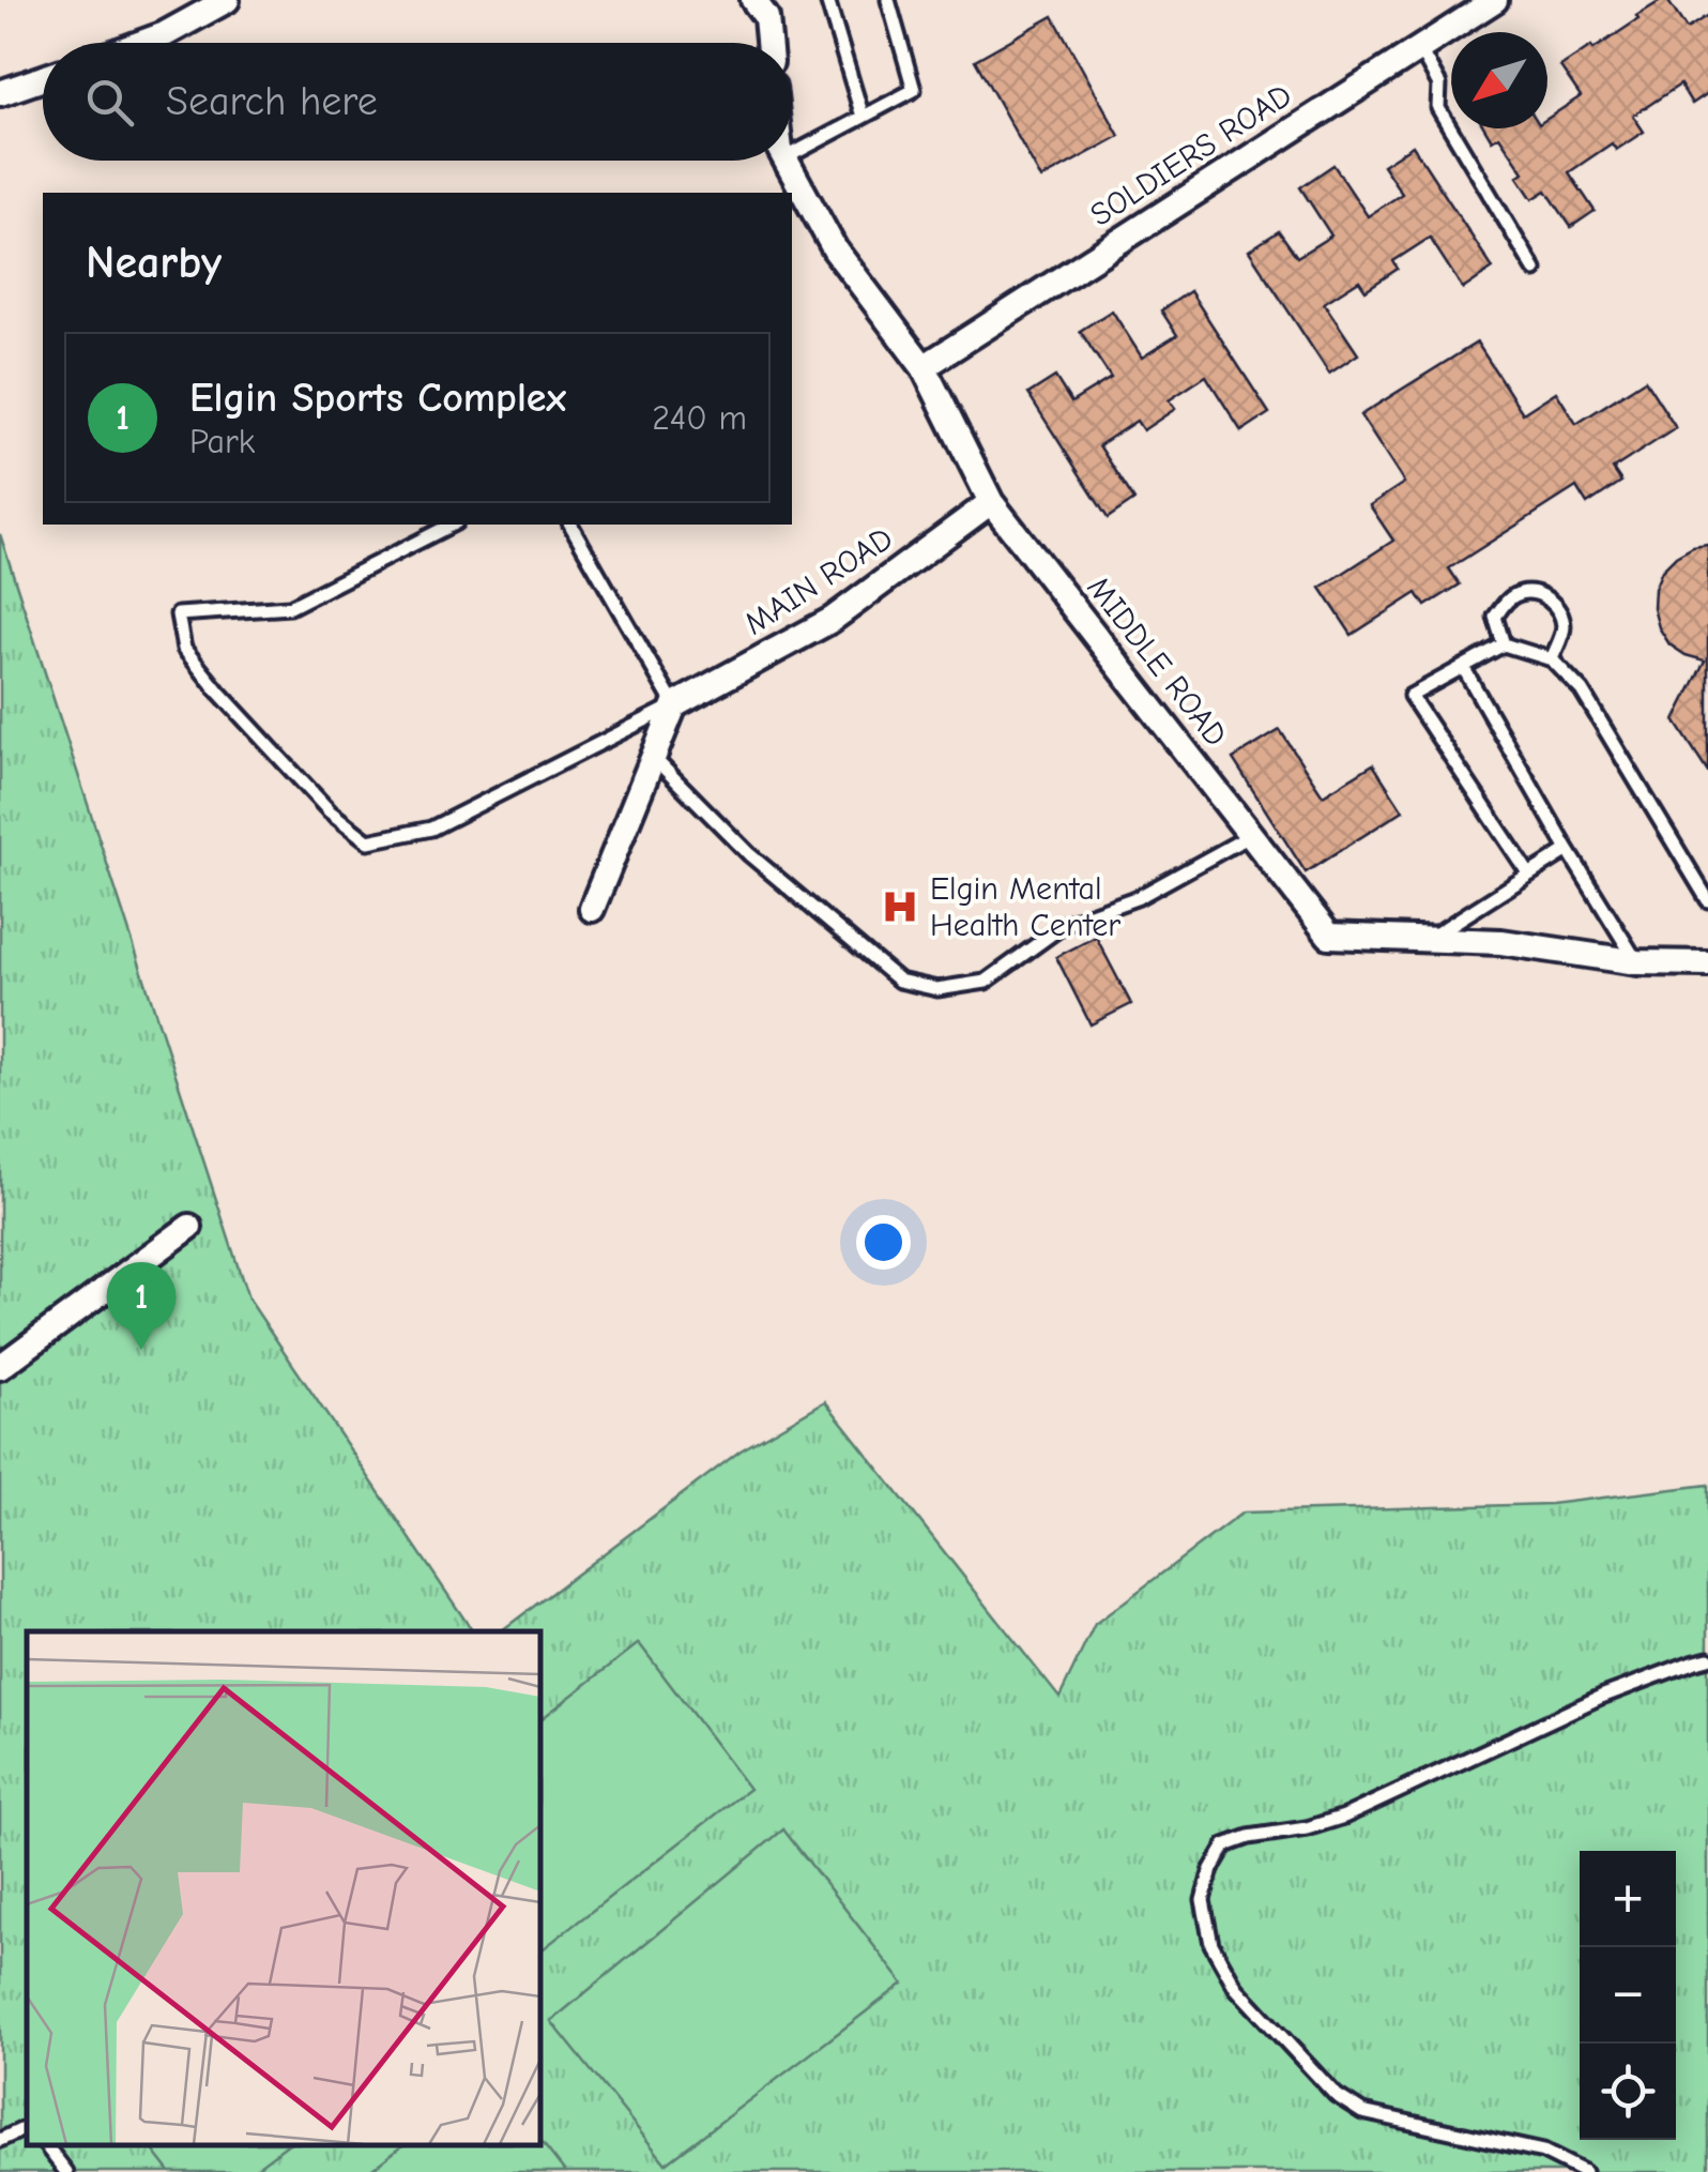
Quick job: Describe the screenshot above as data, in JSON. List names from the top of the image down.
{
  "streets": {
    "street": ["SOLDIERS ROAD", "MAIN ROAD", "MIDDLE ROAD"]
  },
  "crossings": [
    ["SOLDIERS ROAD", "MIDDLE ROAD"],
    ["MAIN ROAD", "MIDDLE ROAD"]
  ],
  "places": {
    "hospital": ["Elgin Mental Health Center"]
  },
  "north": "bottom left",
  "page": {
    "search": "Search here",
    "heading": "Nearby",
    "list": [
      {
        "mark": "1",
        "name": "Elgin Sports Complex",
        "note": "Park",
        "value": "240 m"
      }
    ],
    "pins": "1",
    "map_buttons": ["+", "−"]
  }
}
